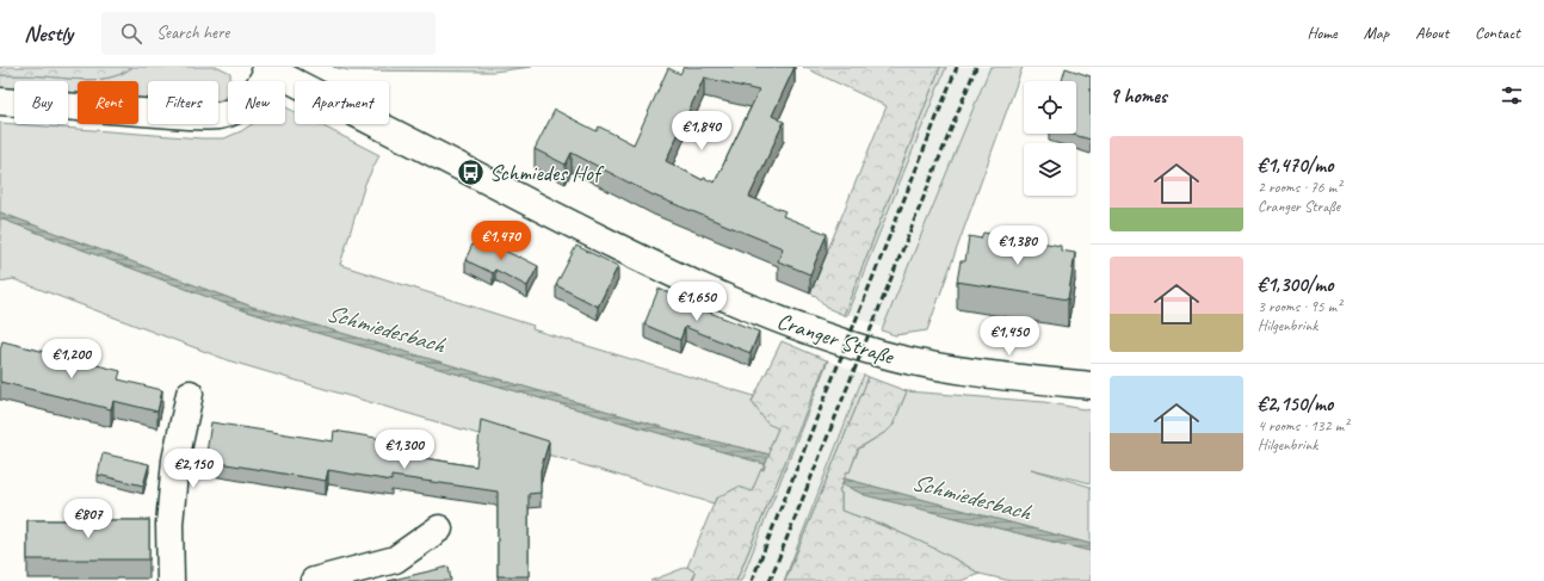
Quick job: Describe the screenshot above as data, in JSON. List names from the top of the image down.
{
  "streets": {
    "street": ["Cranger Straße"]
  },
  "water": ["Schmiedesbach"],
  "places": {
    "bus stop": ["Schmiedes Hof"]
  },
  "page": {
    "header": "Nestly",
    "search": "Search here",
    "nav": [
      "Home",
      "Map",
      "About",
      "Contact"
    ],
    "heading": "9 homes",
    "chip": [
      "Buy",
      "Rent",
      "Filters",
      "New",
      "Apartment"
    ],
    "price": [
      "€1,840",
      "€1,470",
      "€1,380",
      "€1,650",
      "€1,450",
      "€1,200",
      "€1,300",
      "€2,150",
      "€807"
    ],
    "list": [
      {
        "name": "€1,470/mo",
        "note": "2 rooms · 76 m² · Cranger Straße"
      },
      {
        "name": "€1,300/mo",
        "note": "3 rooms · 95 m² · Hilgenbrink"
      },
      {
        "name": "€2,150/mo",
        "note": "4 rooms · 132 m² · Hilgenbrink"
      }
    ]
  }
}
